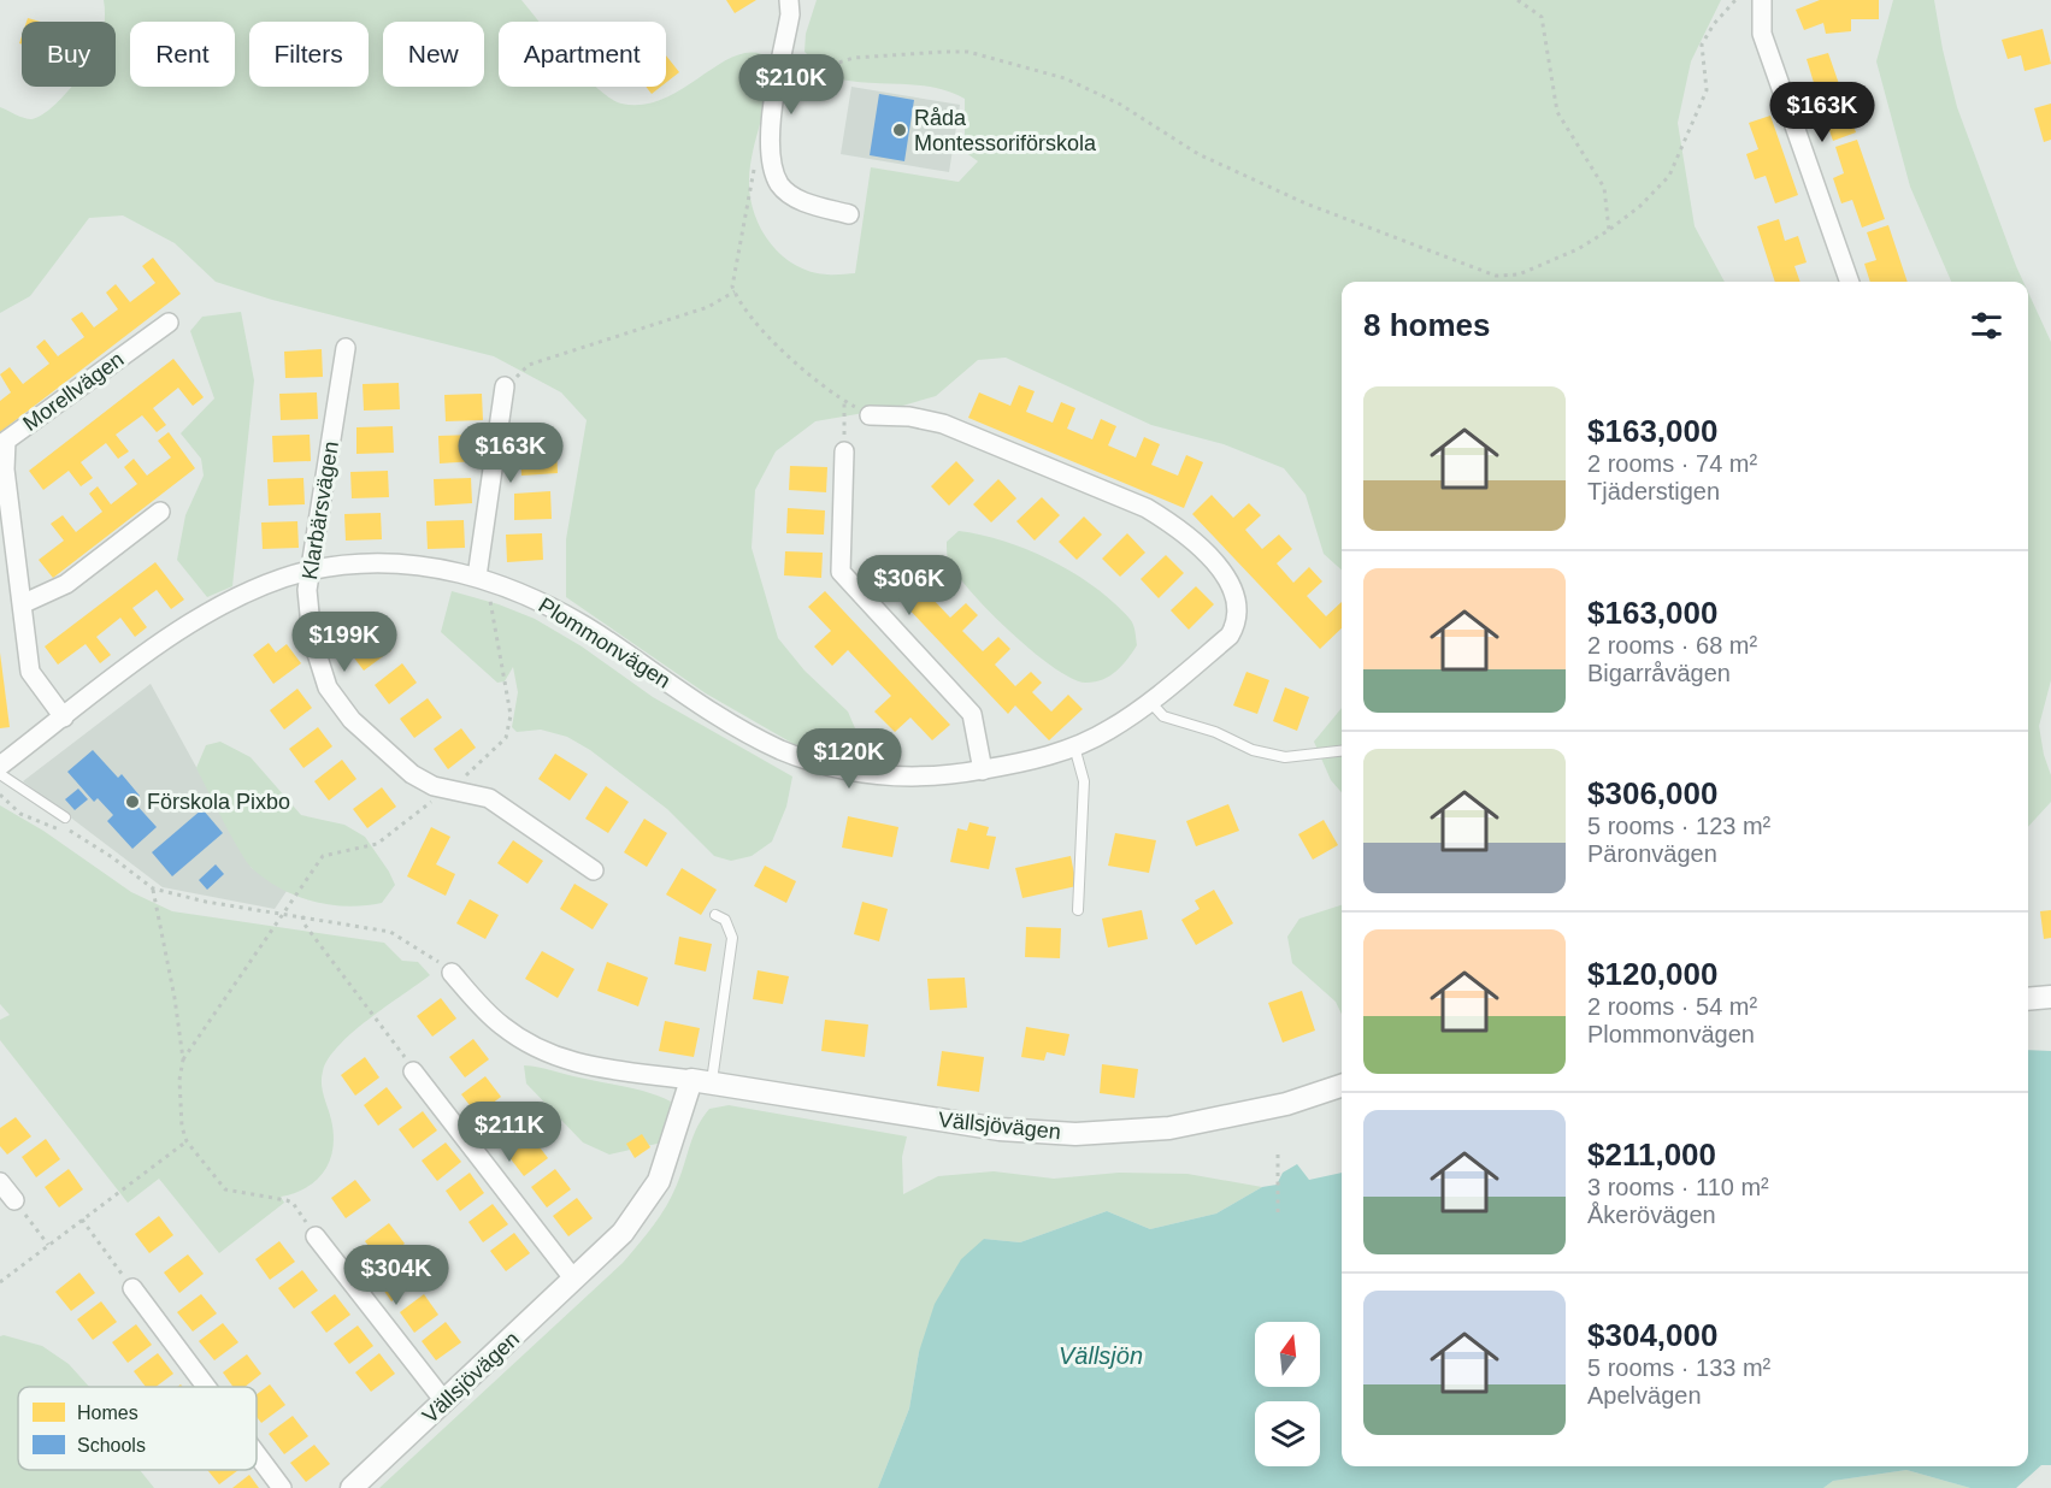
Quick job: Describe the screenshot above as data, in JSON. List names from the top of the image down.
{
  "streets": {
    "street": [
      "Morellvägen",
      "Klarbärsvägen",
      "Plommonvägen",
      "Vällsjövägen"
    ]
  },
  "crossings": [
    ["Morellvägen", "Plommonvägen"],
    ["Klarbärsvägen", "Plommonvägen"]
  ],
  "water": ["Vällsjön"],
  "places": ["Råda Montessoriförskola", "Förskola Pixbo"],
  "legend": ["Homes", "Schools"],
  "north": "top",
  "page": {
    "chip": [
      "Buy",
      "Rent",
      "Filters",
      "New",
      "Apartment"
    ],
    "price": [
      "$210K",
      "$163K",
      "$163K",
      "$306K",
      "$199K",
      "$120K",
      "$211K",
      "$304K"
    ],
    "heading": "8 homes",
    "list": [
      {
        "name": "$163,000",
        "note": "2 rooms · 74 m² · Tjäderstigen"
      },
      {
        "name": "$163,000",
        "note": "2 rooms · 68 m² · Bigarråvägen"
      },
      {
        "name": "$306,000",
        "note": "5 rooms · 123 m² · Päronvägen"
      },
      {
        "name": "$120,000",
        "note": "2 rooms · 54 m² · Plommonvägen"
      },
      {
        "name": "$211,000",
        "note": "3 rooms · 110 m² · Åkerövägen"
      },
      {
        "name": "$304,000",
        "note": "5 rooms · 133 m² · Apelvägen"
      }
    ]
  }
}
